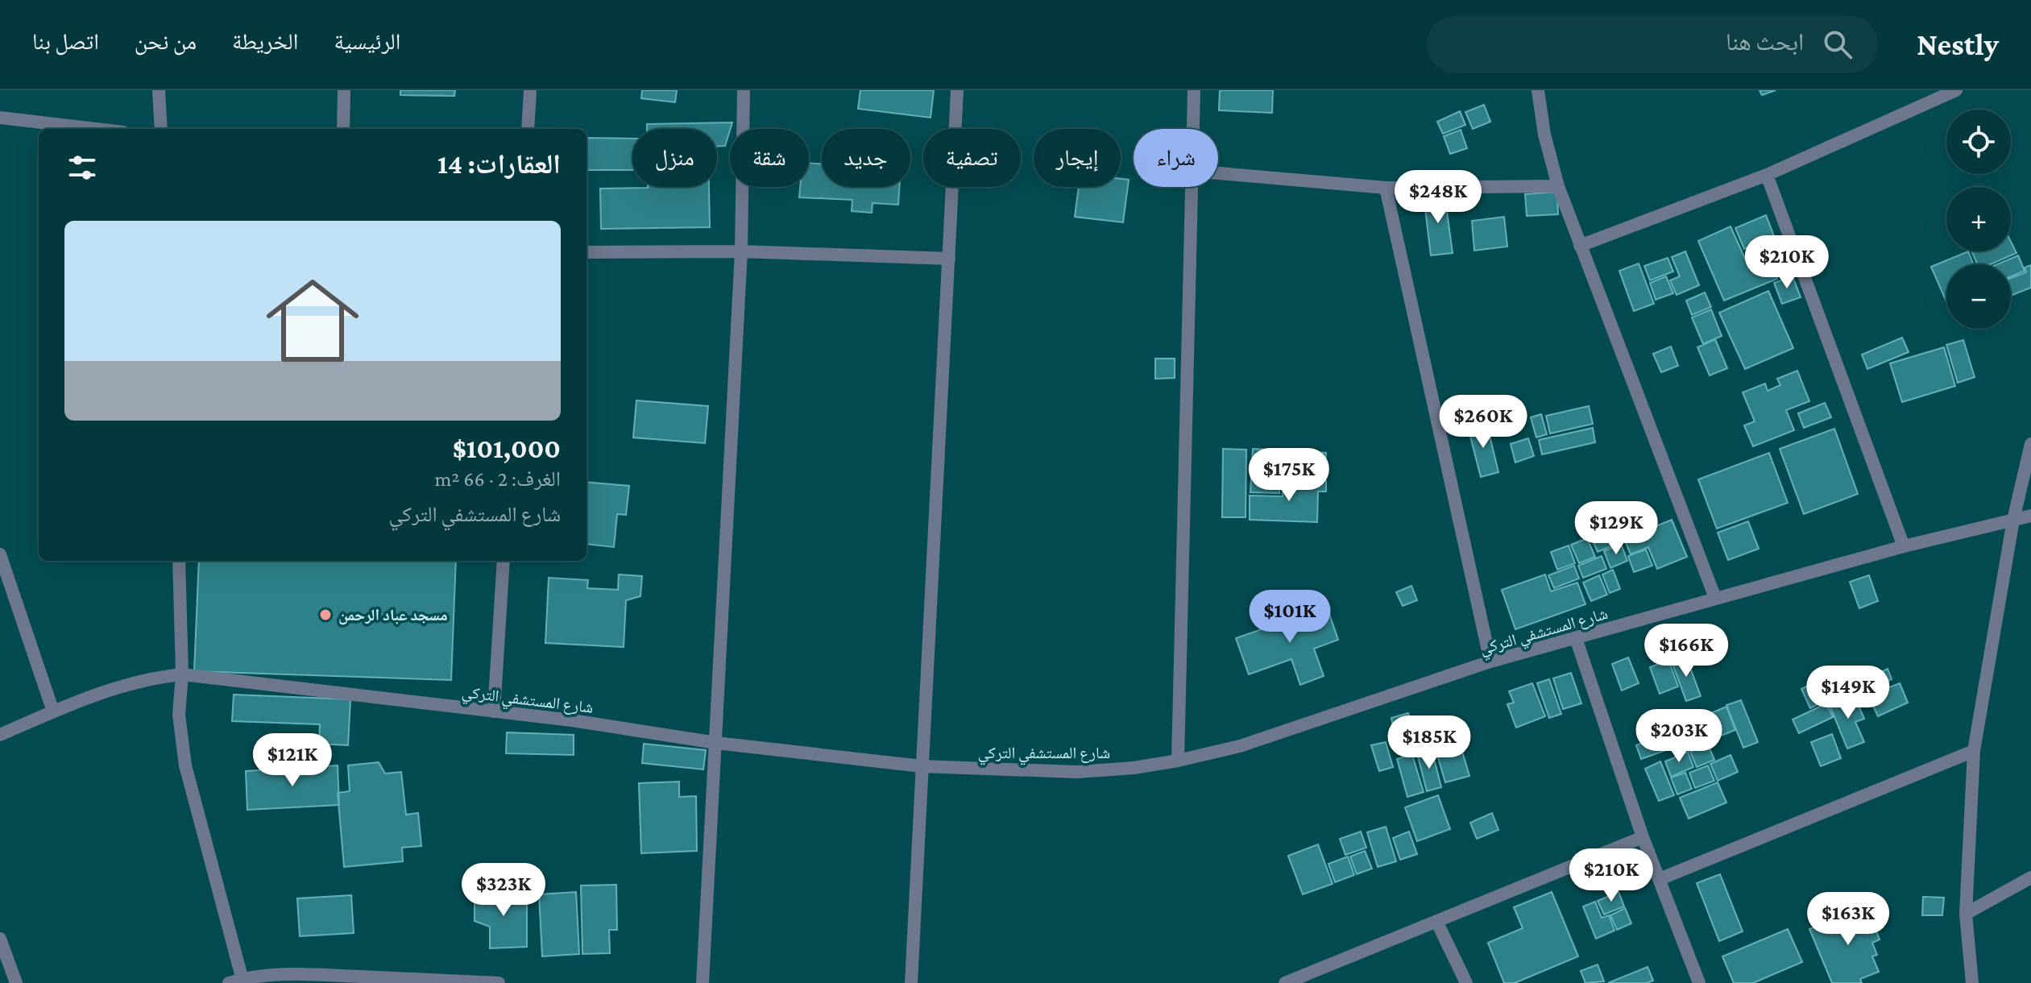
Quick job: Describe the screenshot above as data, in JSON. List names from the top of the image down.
{
  "streets": {
    "street": ["شارع المستشفي التركي"]
  },
  "places": ["مسجد عباد الرحمن"],
  "page": {
    "header": "Nestly",
    "search": "ابحث هنا",
    "nav": [
      "الرئيسية",
      "الخريطة",
      "من نحن",
      "اتصل بنا"
    ],
    "map_buttons": ["+", "−"],
    "chip": [
      "شراء",
      "إيجار",
      "تصفية",
      "جديد",
      "شقة",
      "منزل"
    ],
    "heading": "العقارات: 14",
    "price": [
      "$248K",
      "$210K",
      "$260K",
      "$175K",
      "$129K",
      "$101K",
      "$166K",
      "$149K",
      "$203K",
      "$185K",
      "$121K",
      "$210K",
      "$323K",
      "$163K"
    ],
    "list": [
      {
        "name": "$101,000",
        "note": "الغرف: 2 · 66 m² · شارع المستشفي التركي"
      }
    ]
  }
}
